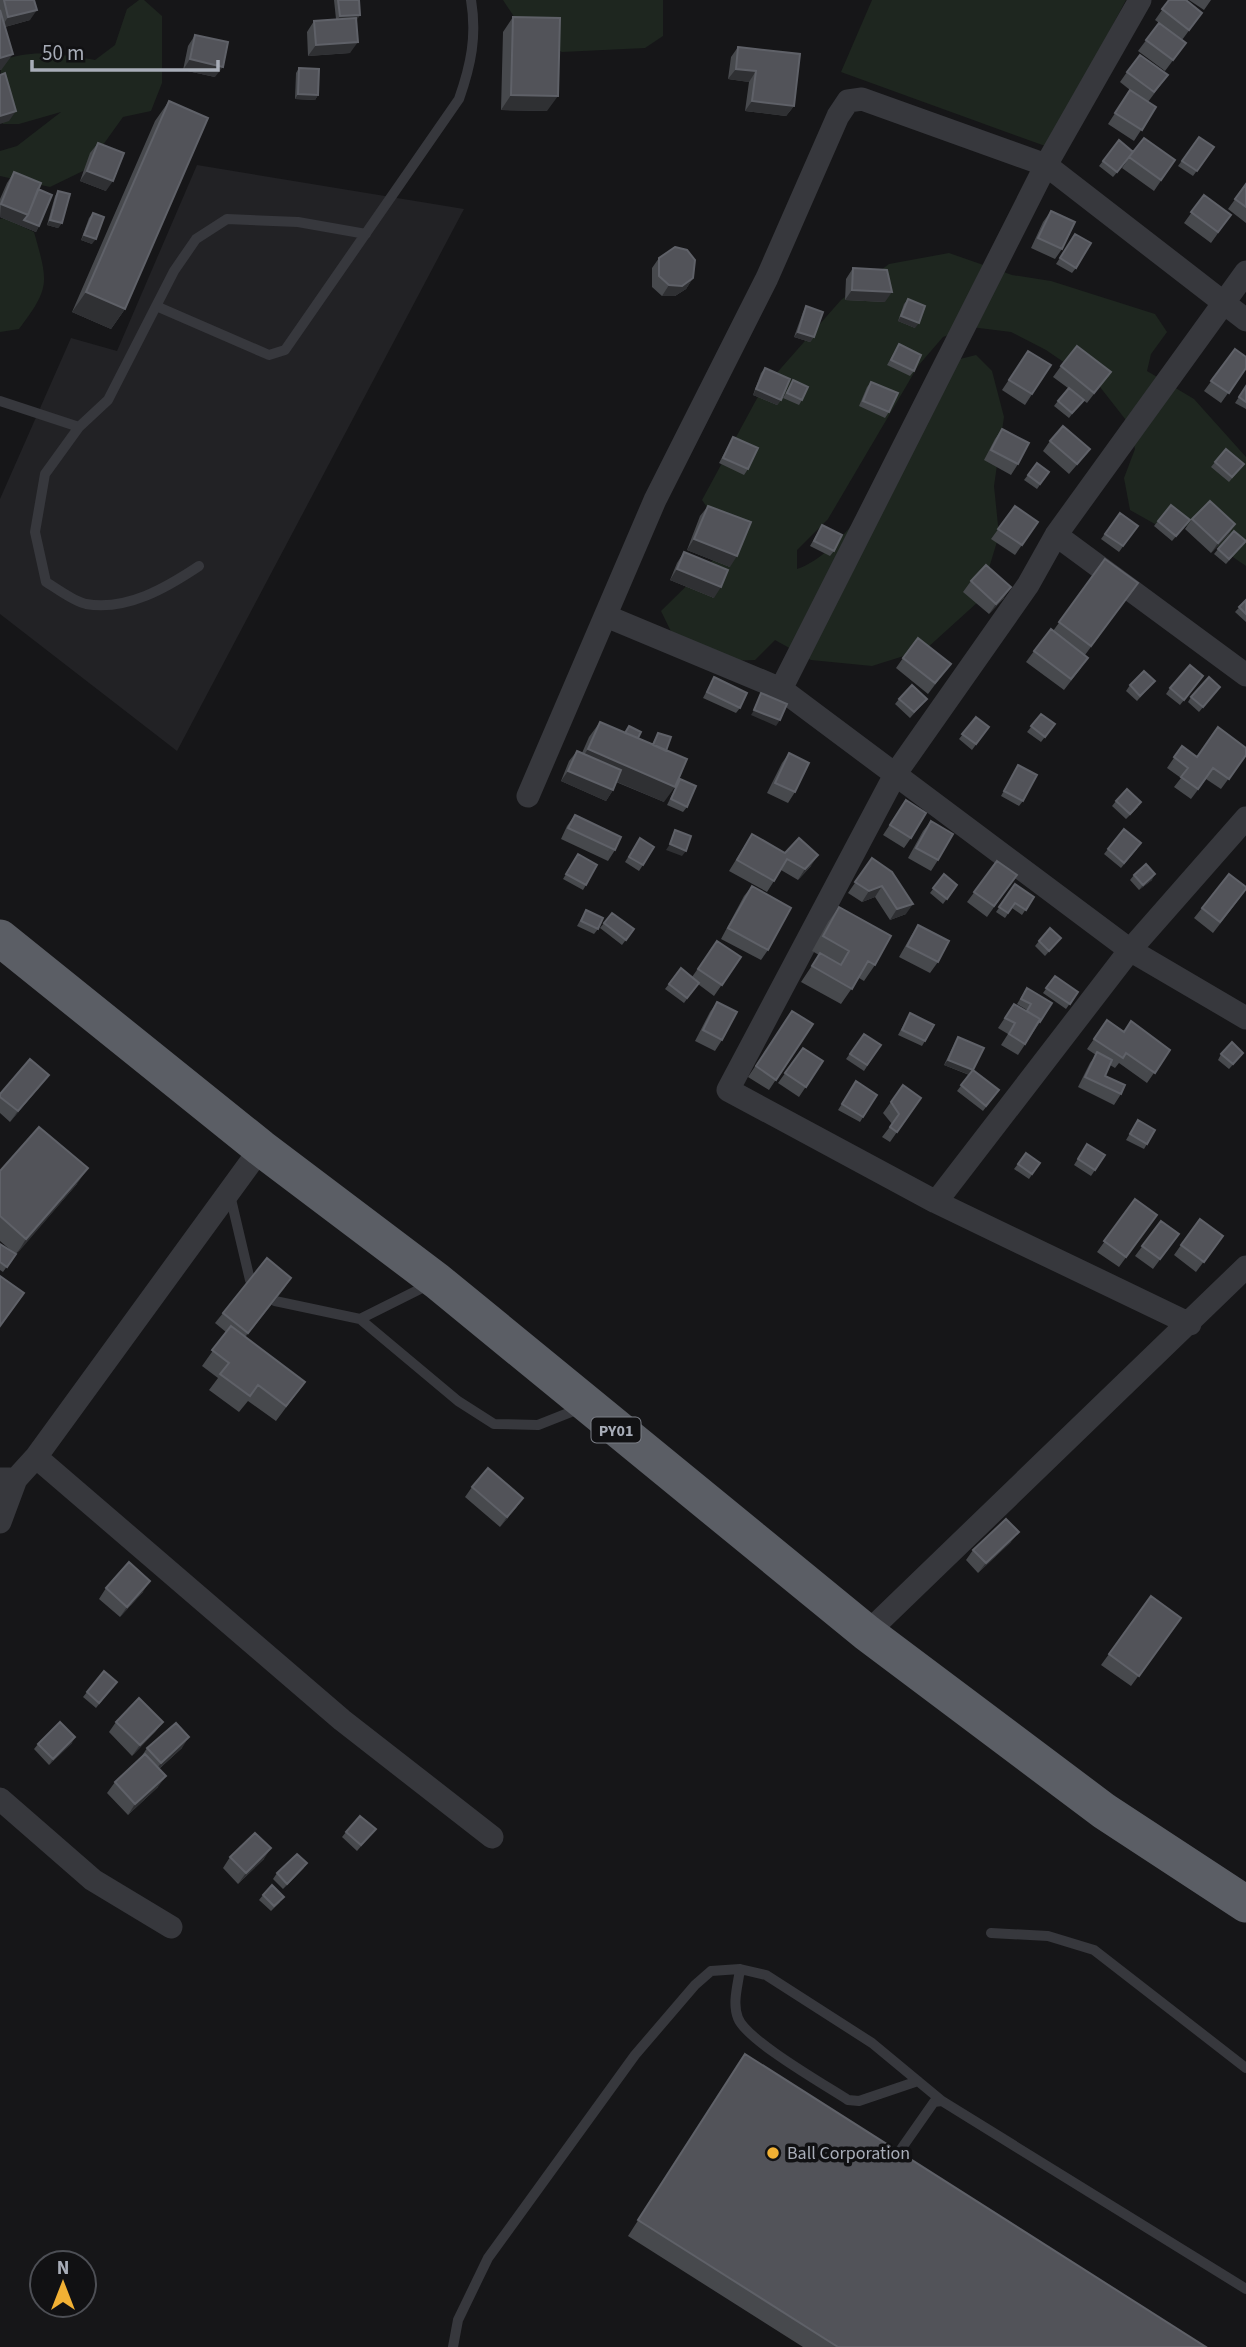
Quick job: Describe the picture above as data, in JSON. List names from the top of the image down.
{
  "streets": {
    "highway": ["PY01"]
  },
  "places": ["Ball Corporation"],
  "scale_bar": "50 m",
  "north": "top"
}
